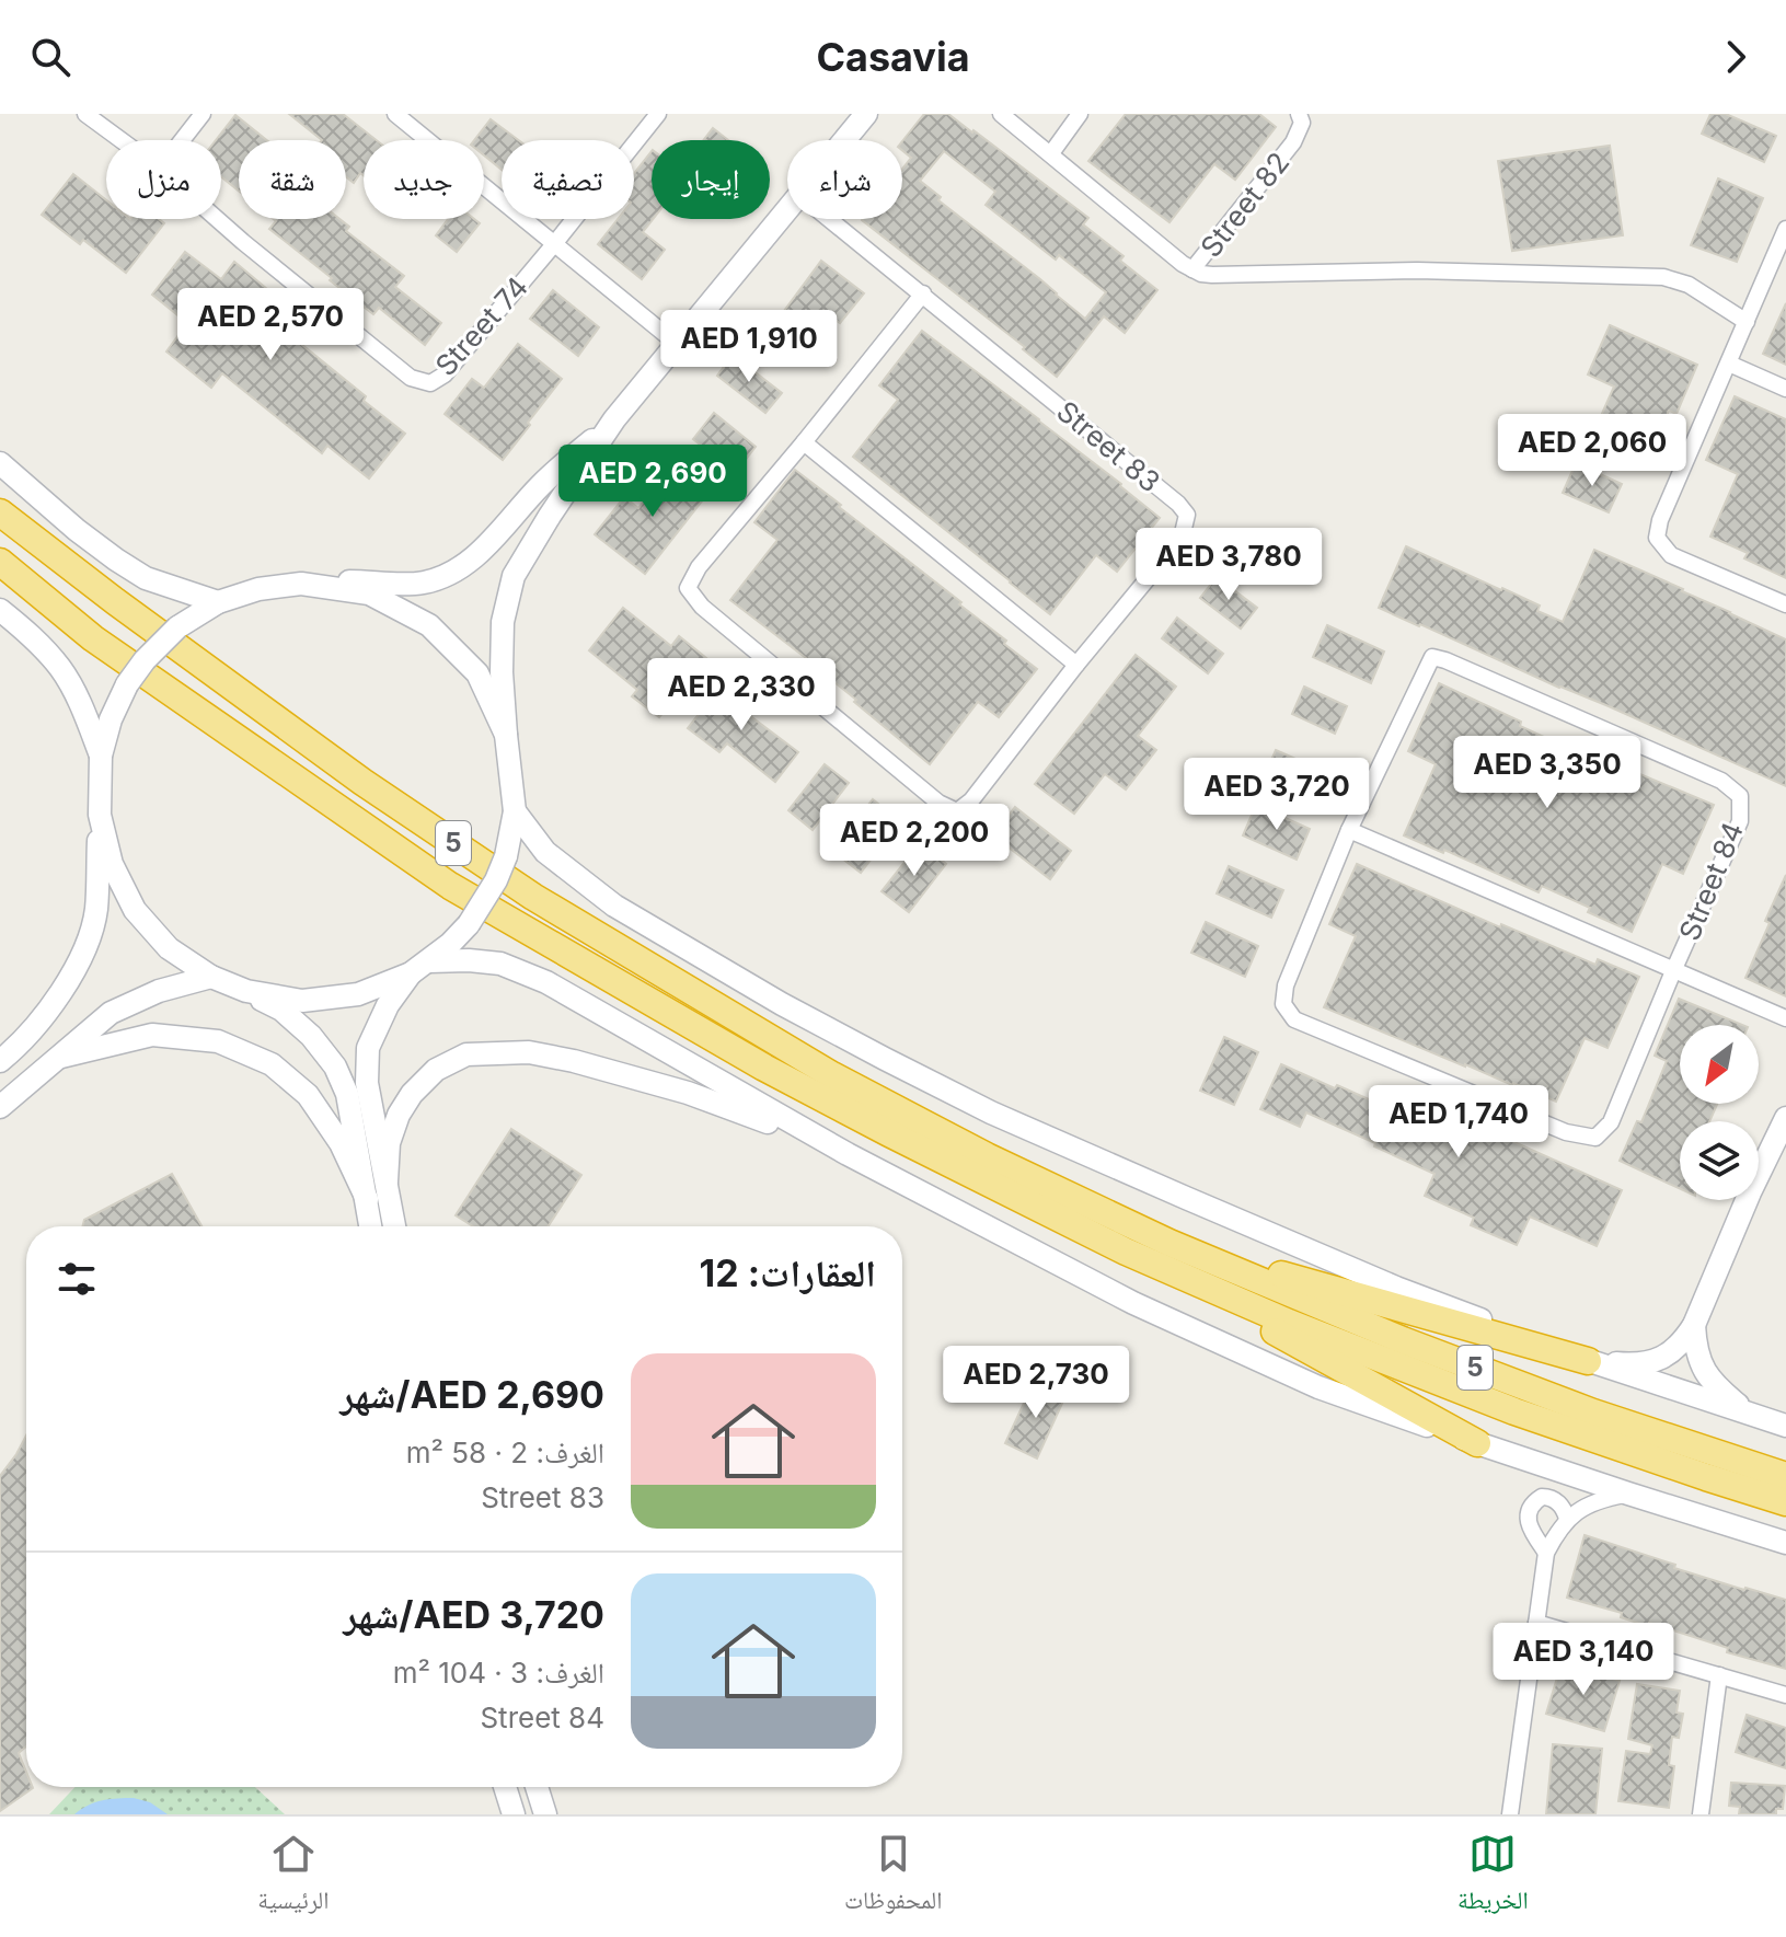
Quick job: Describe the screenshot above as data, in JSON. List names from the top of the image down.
{
  "streets": {
    "highway": ["5"],
    "street": [
      "Street 82",
      "Street 74",
      "Street 83",
      "Street 84"
    ]
  },
  "north": "bottom left",
  "page": {
    "header": "Casavia",
    "chip": [
      "شراء",
      "إيجار",
      "تصفية",
      "جديد",
      "شقة",
      "منزل"
    ],
    "price": [
      "AED 2,570",
      "AED 1,910",
      "AED 2,060",
      "AED 2,690",
      "AED 3,780",
      "AED 2,330",
      "AED 3,350",
      "AED 3,720",
      "AED 2,200",
      "AED 1,740",
      "AED 2,730",
      "AED 3,140"
    ],
    "heading": "العقارات: 12",
    "list": [
      {
        "name": "AED 2,690/شهر",
        "note": "الغرف: 2 · 58 m² · Street 83"
      },
      {
        "name": "AED 3,720/شهر",
        "note": "الغرف: 3 · 104 m² · Street 84"
      }
    ],
    "tabs": ["الخريطة", "المحفوظات", "الرئيسية"]
  }
}
